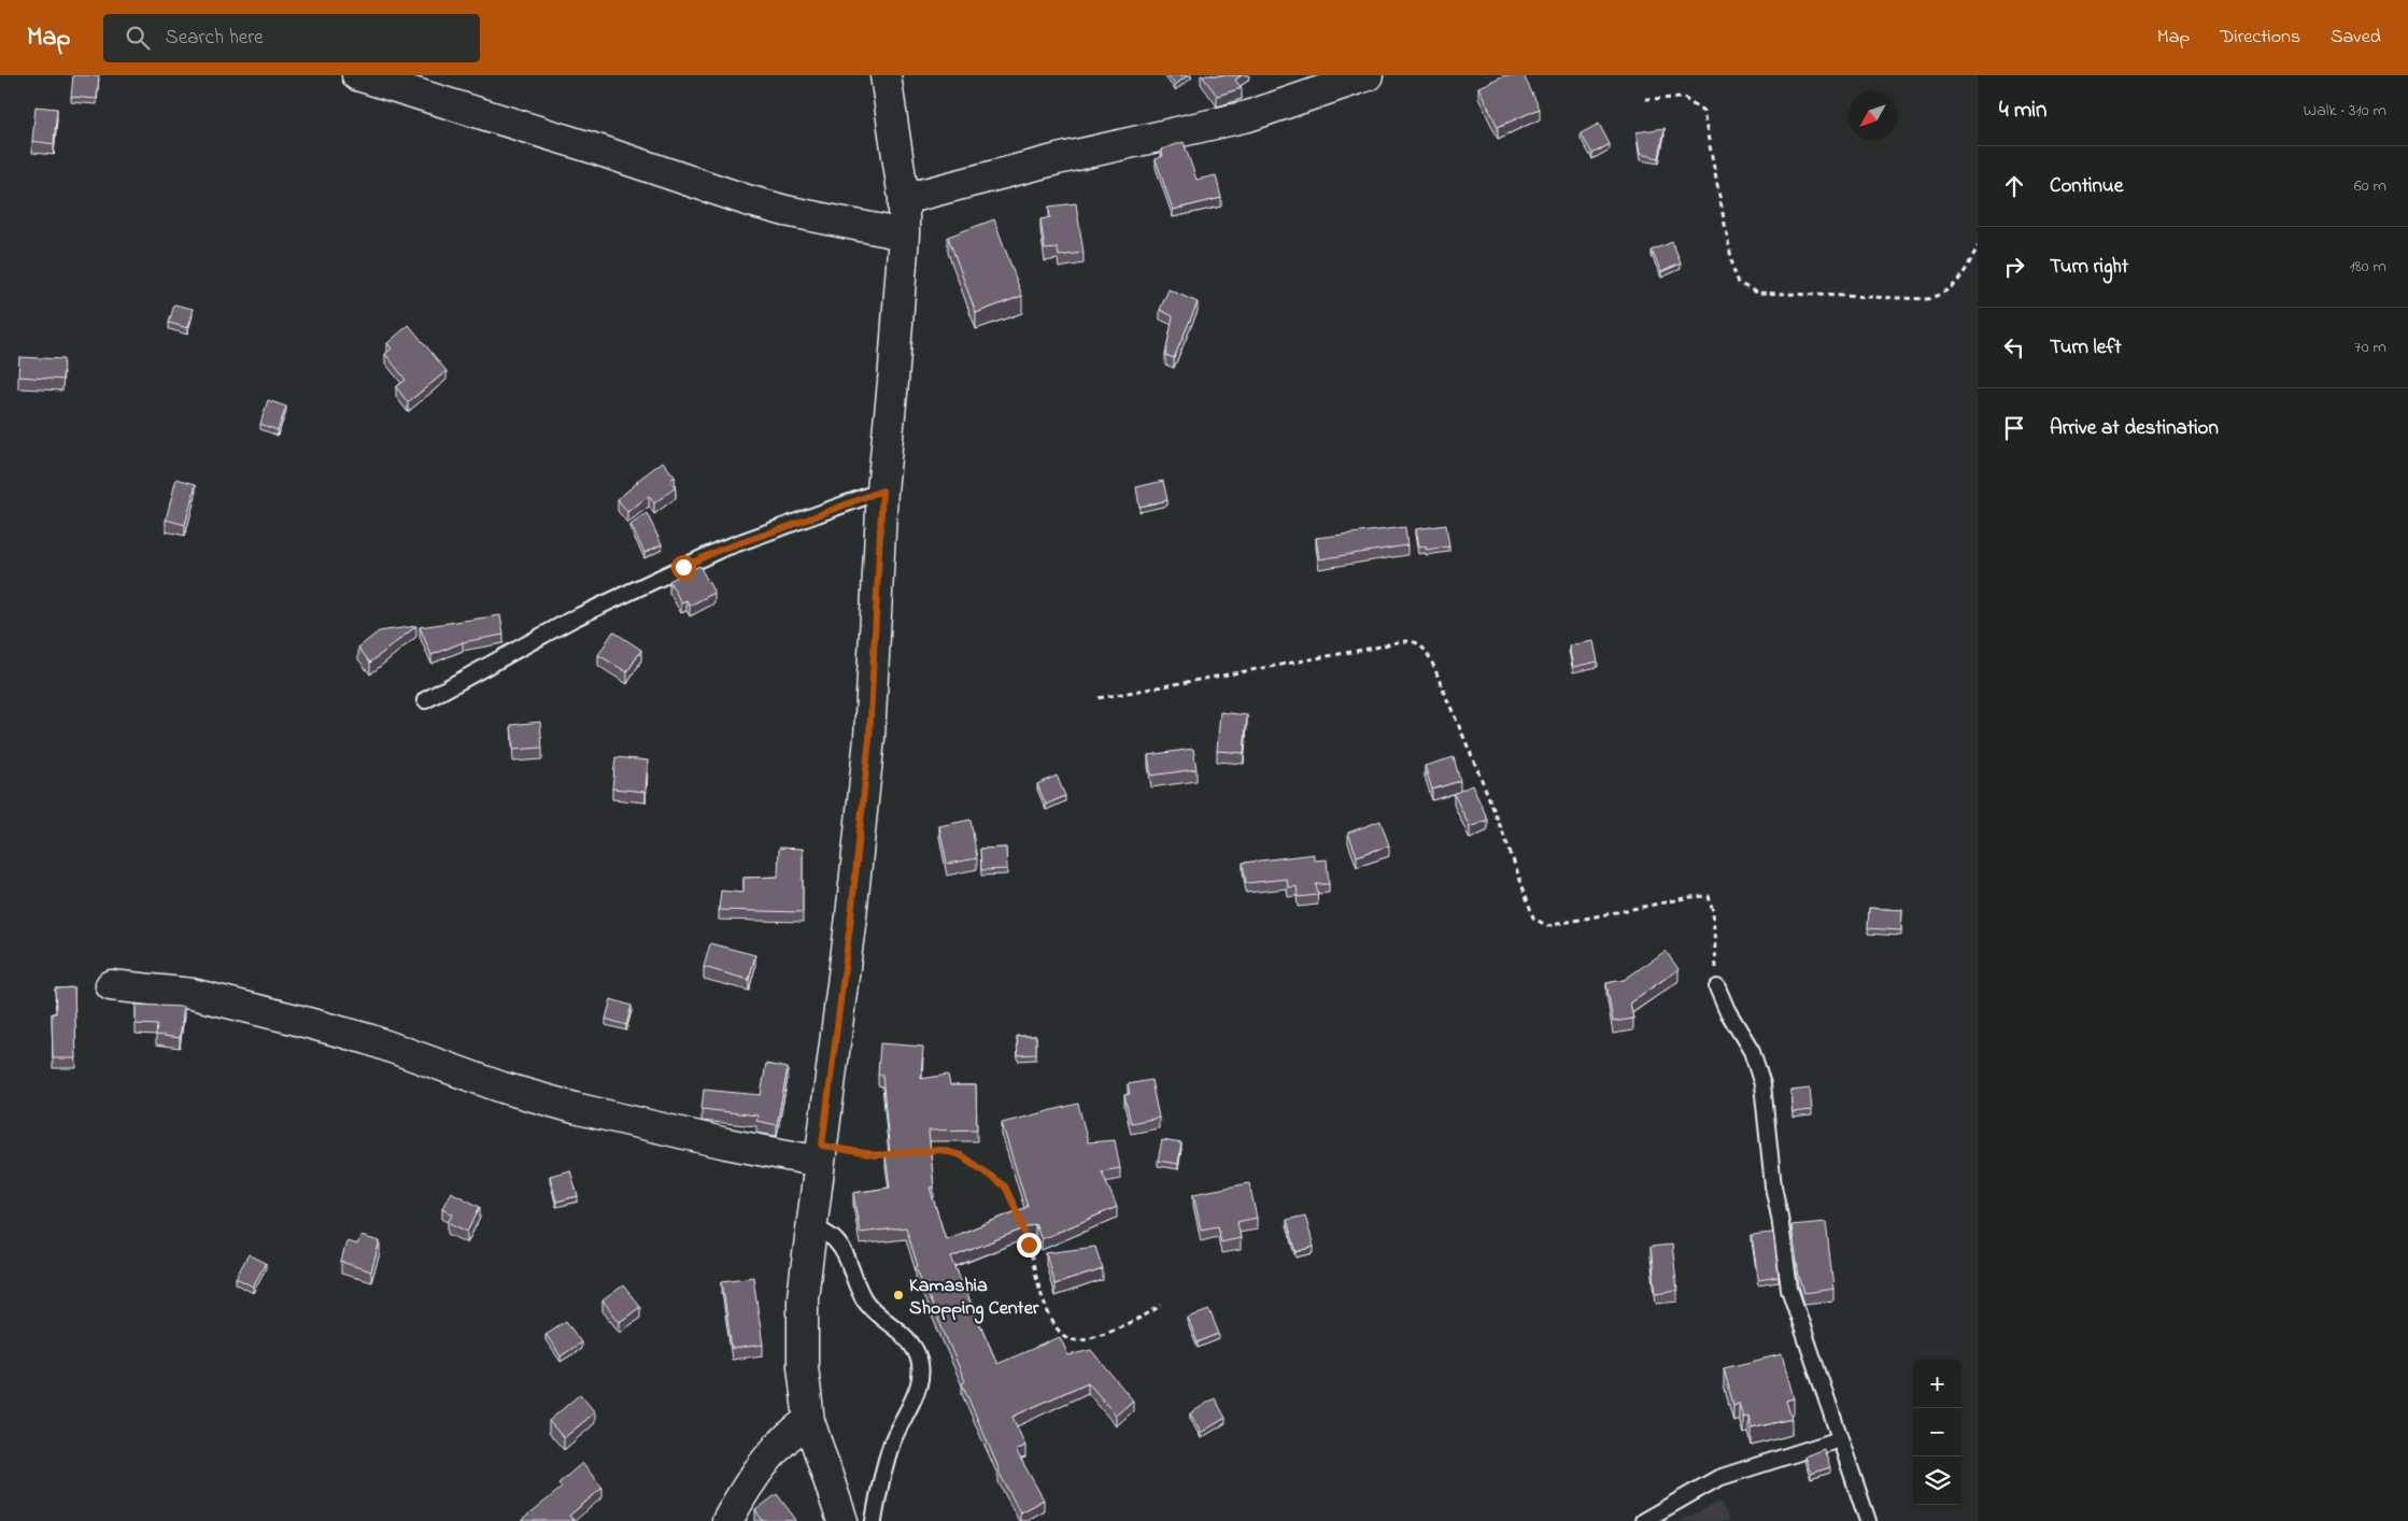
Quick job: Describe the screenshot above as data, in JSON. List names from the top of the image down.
{
  "places": ["Kamashia Shopping Center"],
  "north": "bottom left",
  "page": {
    "header": "Map",
    "search": "Search here",
    "nav": ["Map", "Directions", "Saved"],
    "heading": ["4 min", "Walk · 310 m"],
    "list": [
      ["Continue", "60 m"],
      ["Turn right", "180 m"],
      ["Turn left", "70 m"],
      "Arrive at destination"
    ],
    "map_buttons": ["+", "−"]
  }
}
